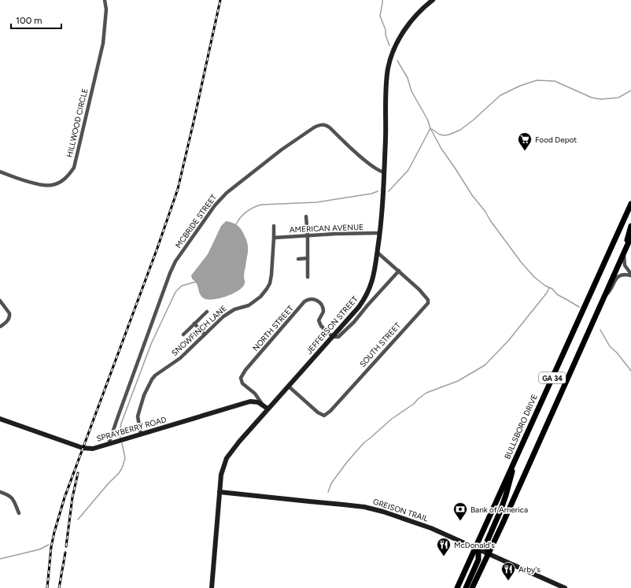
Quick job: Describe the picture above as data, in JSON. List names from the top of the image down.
{
  "streets": {
    "main road": ["GA 34", "BULLSBORO DRIVE"],
    "street": [
      "HILLWOOD CIRCLE",
      "MCBRIDE STREET",
      "AMERICAN AVENUE",
      "JEFFERSON STREET",
      "NORTH STREET",
      "SNOWFINCH LANE",
      "SOUTH STREET",
      "SPRAYBERRY ROAD",
      "GREISON TRAIL"
    ]
  },
  "crossings": [
    ["MCBRIDE STREET", "JEFFERSON STREET"],
    ["MCBRIDE STREET", "SPRAYBERRY ROAD"],
    ["AMERICAN AVENUE", "JEFFERSON STREET"],
    ["AMERICAN AVENUE", "SNOWFINCH LANE"],
    ["JEFFERSON STREET", "NORTH STREET"],
    ["JEFFERSON STREET", "SOUTH STREET"],
    ["JEFFERSON STREET", "GREISON TRAIL"],
    ["NORTH STREET", "SPRAYBERRY ROAD"],
    ["SNOWFINCH LANE", "SPRAYBERRY ROAD"],
    ["GA 34", "GREISON TRAIL"],
    ["BULLSBORO DRIVE", "GREISON TRAIL"]
  ],
  "places": {
    "supermarket": ["Food Depot"],
    "bank": ["Bank of America"],
    "restaurant": ["McDonald's", "Arby's"]
  },
  "scale_bar": "100 m"
}
